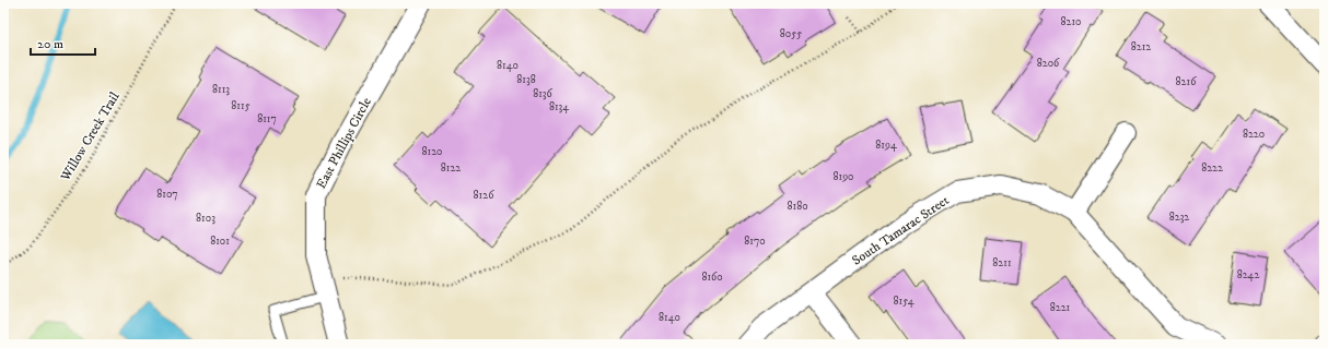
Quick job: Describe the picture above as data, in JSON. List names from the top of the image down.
{
  "streets": {
    "street": ["East Phillips Circle", "South Tamarac Street"],
    "path": ["Willow Creek Trail"]
  },
  "house_numbers": [
    "8210",
    "8055",
    "8212",
    "8206",
    "8140",
    "8138",
    "8216",
    "8113",
    "8136",
    "8115",
    "8134",
    "8117",
    "8220",
    "8194",
    "8120",
    "8122",
    "8222",
    "8190",
    "8107",
    "8126",
    "8180",
    "8232",
    "8103",
    "8101",
    "8170",
    "8211",
    "8242",
    "8160",
    "8154",
    "8221",
    "8140"
  ],
  "scale_bar": "20 m"
}
